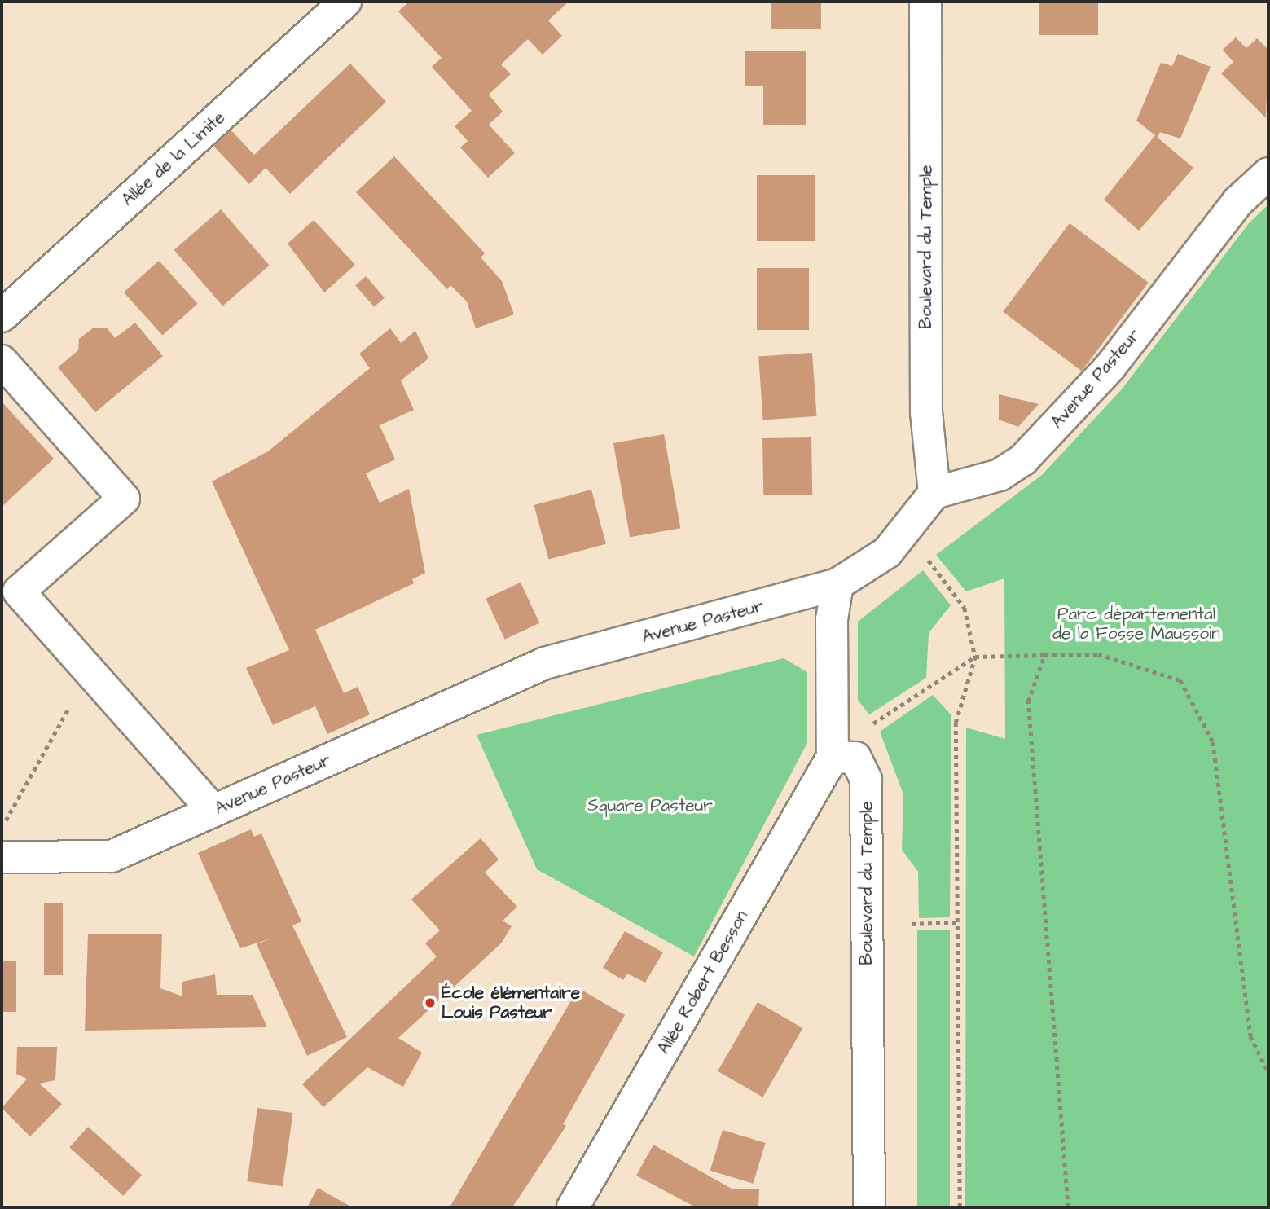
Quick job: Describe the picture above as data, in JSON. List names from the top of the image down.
{
  "streets": {
    "street": [
      "Allée de la Limite",
      "Boulevard du Temple",
      "Avenue Pasteur",
      "Allée Robert Besson"
    ]
  },
  "crossings": [
    ["Boulevard du Temple", "Avenue Pasteur"],
    ["Boulevard du Temple", "Allée Robert Besson"]
  ],
  "parks": ["Parc départemental de la Fosse Maussoin", "Square Pasteur"],
  "places": ["École élémentaire Louis Pasteur"]
}
